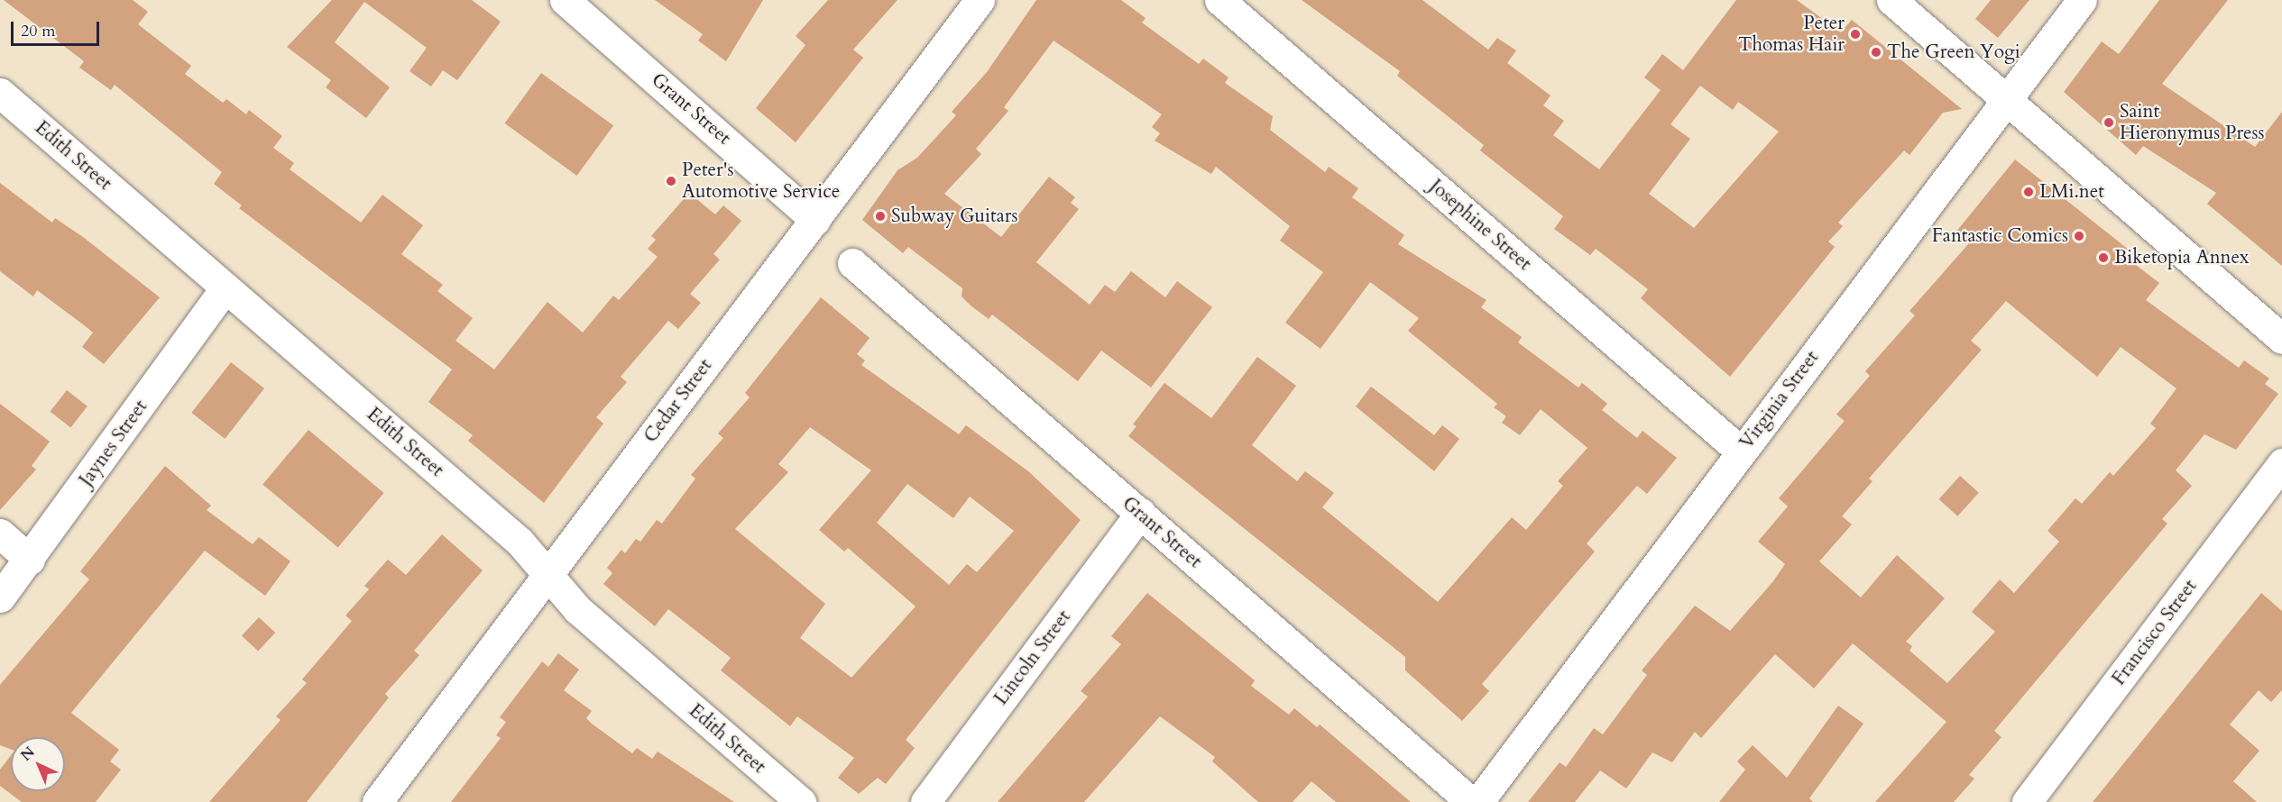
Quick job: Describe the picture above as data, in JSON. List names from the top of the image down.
{
  "streets": {
    "street": [
      "Grant Street",
      "Edith Street",
      "Josephine Street",
      "Virginia Street",
      "Cedar Street",
      "Jaynes Street",
      "Francisco Street",
      "Lincoln Street"
    ]
  },
  "crossings": [
    ["Grant Street", "Cedar Street"],
    ["Grant Street", "Lincoln Street"],
    ["Edith Street", "Cedar Street"],
    ["Edith Street", "Jaynes Street"],
    ["Josephine Street", "Virginia Street"]
  ],
  "places": [
    "Peter Thomas Hair",
    "The Green Yogi",
    "Saint Hieronymus Press",
    "Peter's Automotive Service",
    "LMi.net",
    "Subway Guitars",
    "Fantastic Comics",
    "Biketopia Annex"
  ],
  "scale_bar": "20 m",
  "north": "top left"
}
